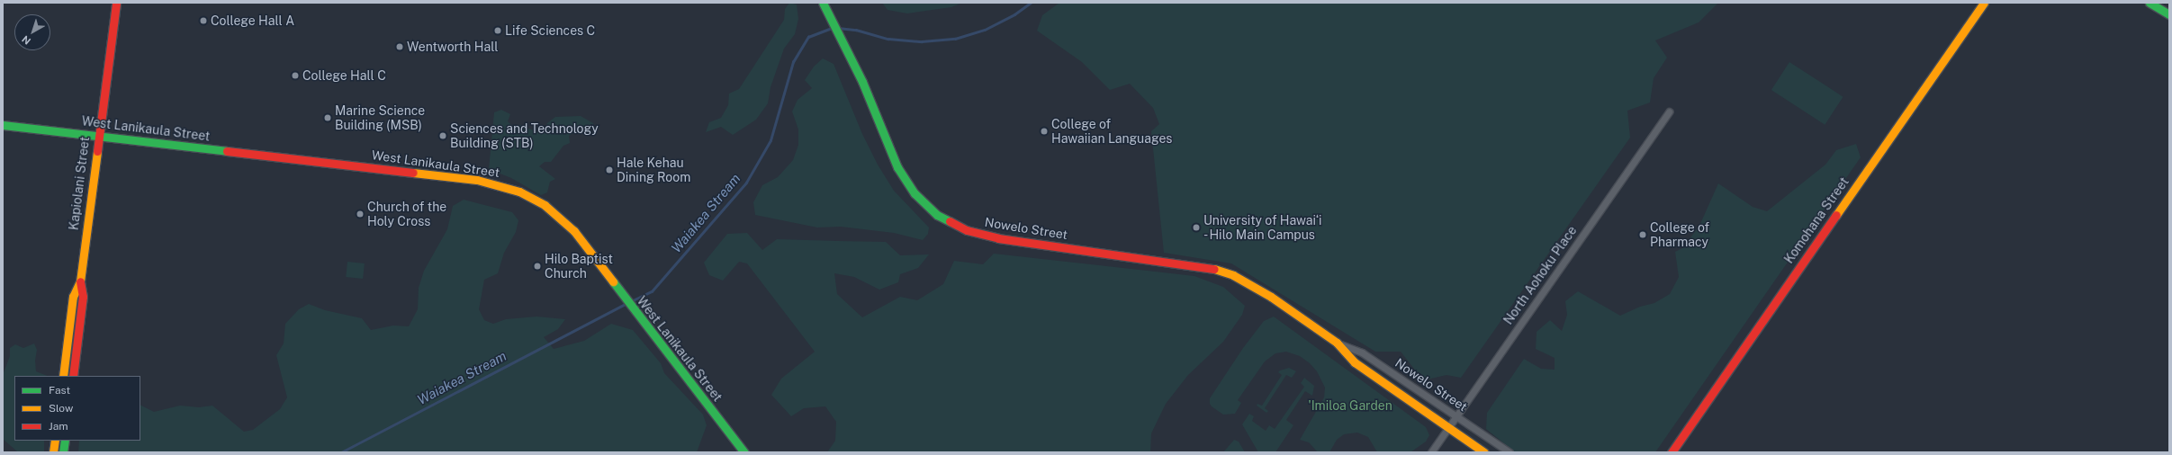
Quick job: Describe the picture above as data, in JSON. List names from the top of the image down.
{
  "streets": {
    "main road": [
      "West Lanikaula Street",
      "Kapiolani Street",
      "Komohana Street",
      "Nowelo Street"
    ],
    "street": ["North Aohoku Place"]
  },
  "crossings": [
    ["West Lanikaula Street", "Kapiolani Street"],
    ["Nowelo Street", "North Aohoku Place"]
  ],
  "water": ["Waiakea Stream"],
  "parks": ["'Imiloa Garden"],
  "places": [
    "College Hall A",
    "Life Sciences C",
    "Wentworth Hall",
    "College Hall C",
    "Marine Science Building (MSB)",
    "College of Hawaiian Languages",
    "Sciences and Technology Building (STB)",
    "Hale Kehau Dining Room",
    "Church of the Holy Cross",
    "University of Hawaiʻi - Hilo Main Campus",
    "College of Pharmacy",
    "Hilo Baptist Church"
  ],
  "legend": ["Fast", "Slow", "Jam"],
  "north": "bottom left"
}
